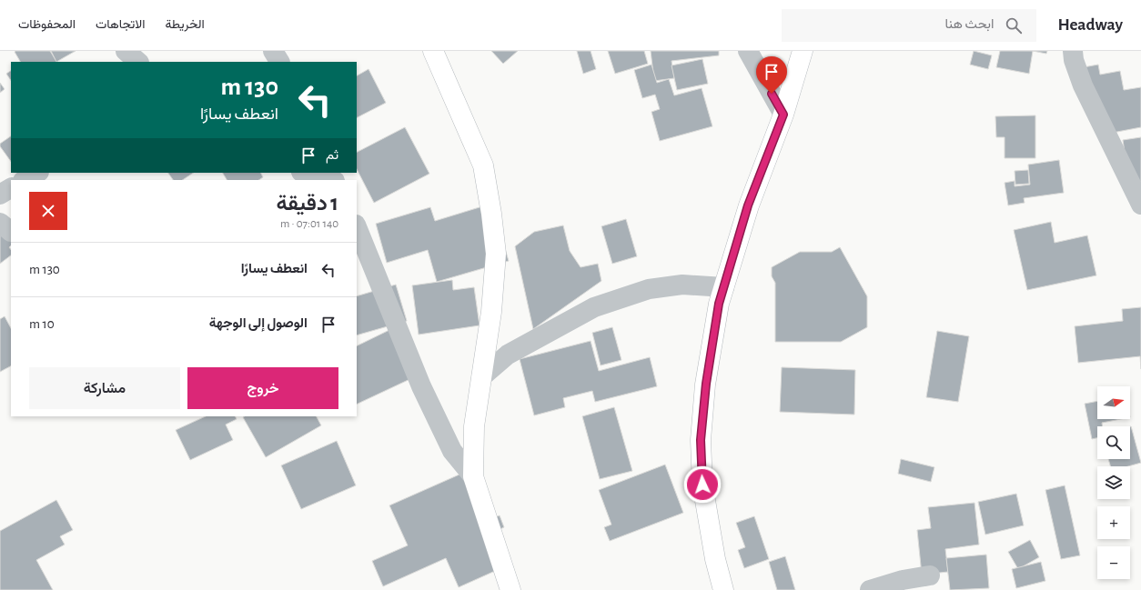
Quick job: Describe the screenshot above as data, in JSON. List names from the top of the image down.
{
  "north": "right",
  "page": {
    "header": "Headway",
    "search": "ابحث هنا",
    "nav": ["الخريطة", "الاتجاهات", "المحفوظات"],
    "turn": ["130 m", "انعطف يسارًا"],
    "then": "ثم",
    "heading": ["1 دقيقة", "140 m · 07:01"],
    "list": [
      {
        "name": "انعطف يسارًا",
        "value": "130 m"
      },
      {
        "name": "الوصول إلى الوجهة",
        "value": "10 m"
      }
    ],
    "buttons": ["خروج", "مشاركة"],
    "map_buttons": ["+", "−"]
  }
}
